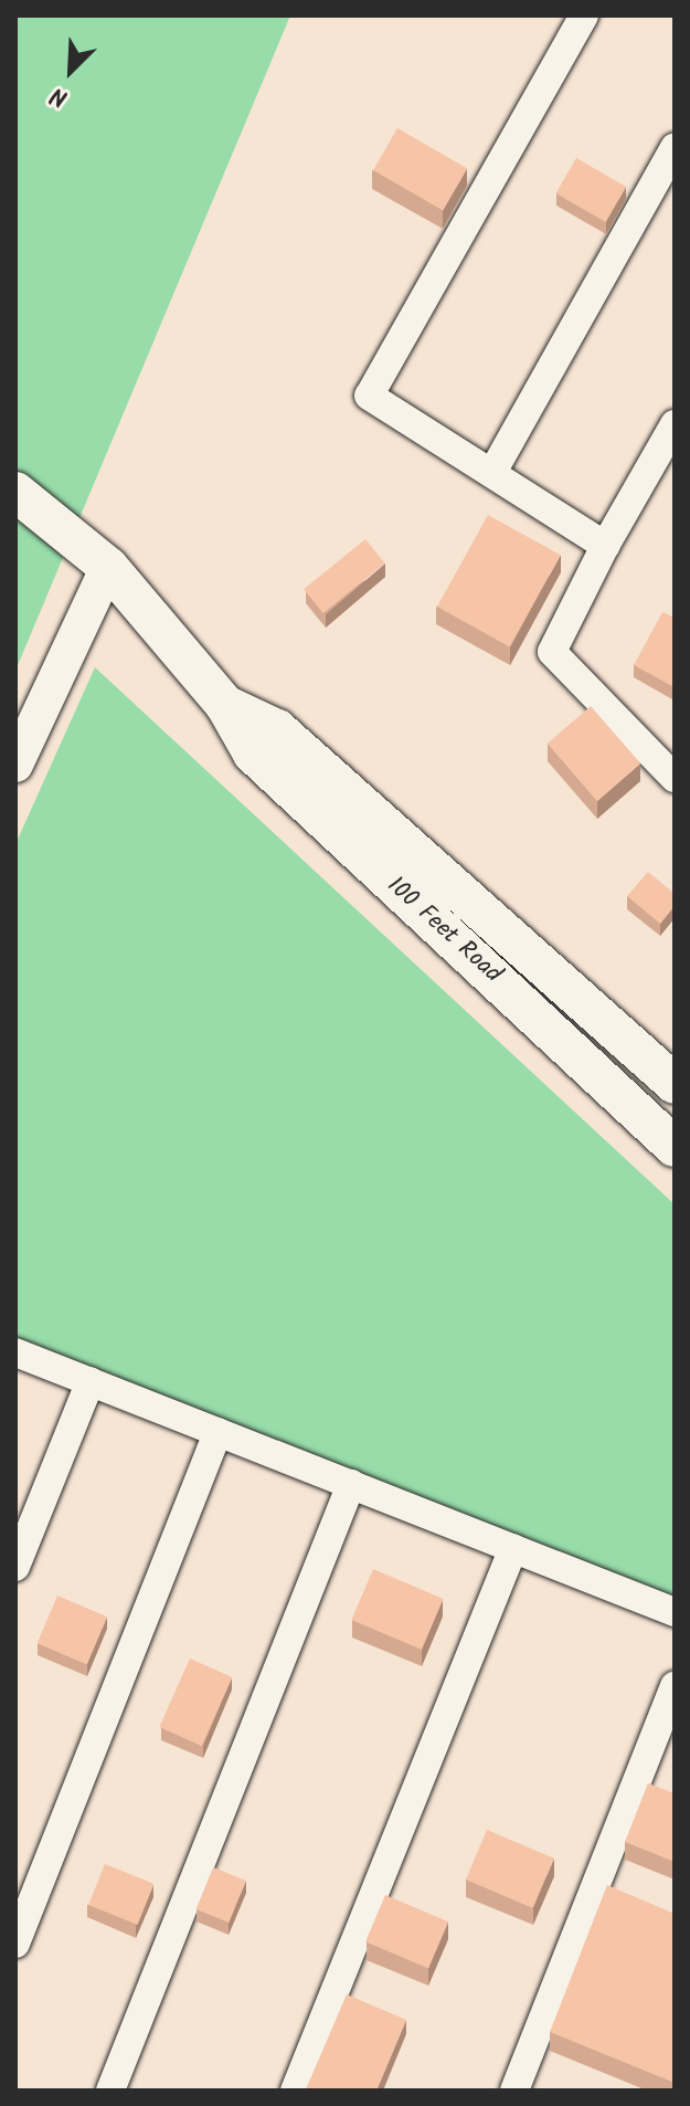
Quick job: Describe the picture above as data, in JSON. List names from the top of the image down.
{
  "streets": {
    "main road": ["100 Feet Road"]
  },
  "north": "bottom left"
}
